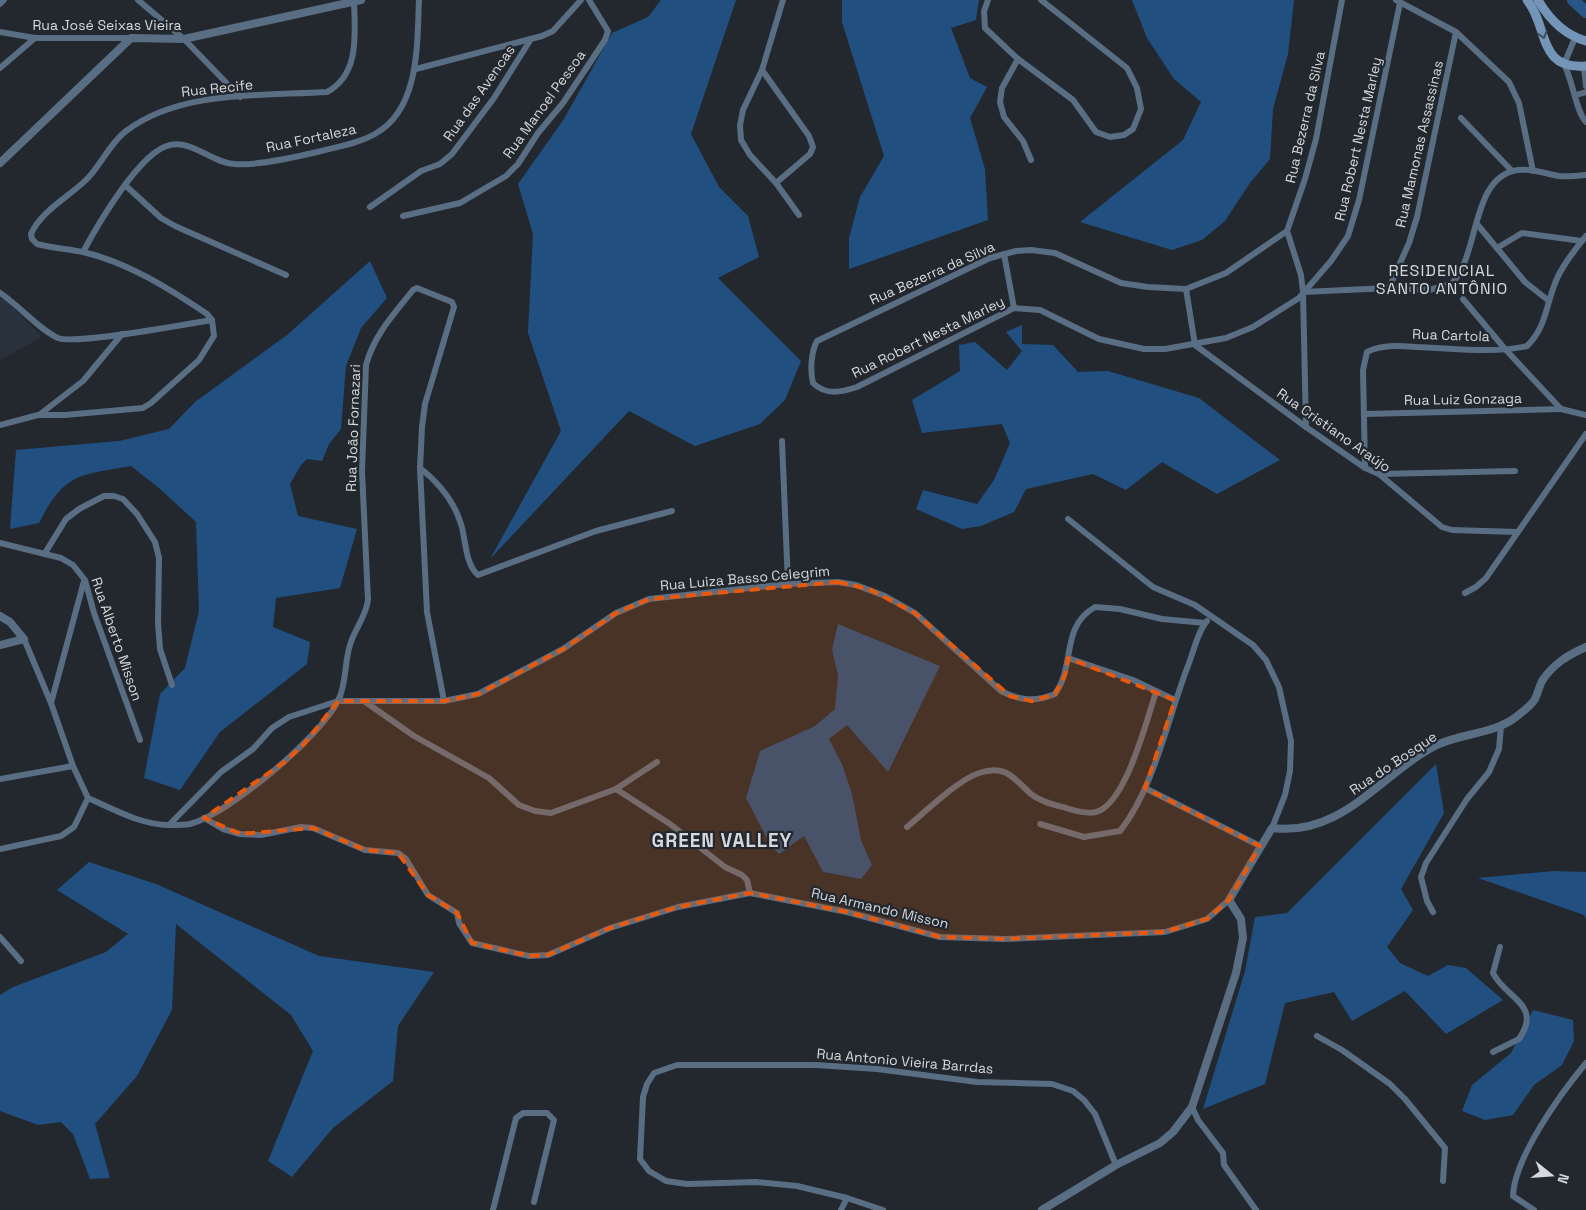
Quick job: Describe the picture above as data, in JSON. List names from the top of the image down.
{
  "streets": {
    "street": [
      "Rua José Seixas Vieira",
      "Rua Recife",
      "Rua das Avencas",
      "Rua Manoel Pessoa",
      "Rua Bezerra da Silva",
      "Rua Fortaleza",
      "Rua Robert Nesta Marley",
      "Rua Mamonas Assassinas",
      "Rua Cartola",
      "Rua Luiz Gonzaga",
      "Rua João Fornazari",
      "Rua Cristiano Araújo",
      "Rua Luiza Basso Celegrim",
      "Rua Alberto Misson",
      "Rua do Bosque",
      "Rua Armando Misson",
      "Rua Antonio Vieira Barrdas"
    ]
  },
  "crossings": [
    ["Rua José Seixas Vieira", "Rua Recife"],
    ["Rua Recife", "Rua Fortaleza"],
    ["Rua Bezerra da Silva", "Rua Robert Nesta Marley"],
    ["Rua Robert Nesta Marley", "Rua Cristiano Araújo"],
    ["Rua Cartola", "Rua Luiz Gonzaga"],
    ["Rua Cartola", "Rua Cristiano Araújo"],
    ["Rua João Fornazari", "Rua Luiza Basso Celegrim"]
  ],
  "districts": ["RESIDENCIAL SANTO ANTÔNIO", "GREEN VALLEY"],
  "north": "right"
}
